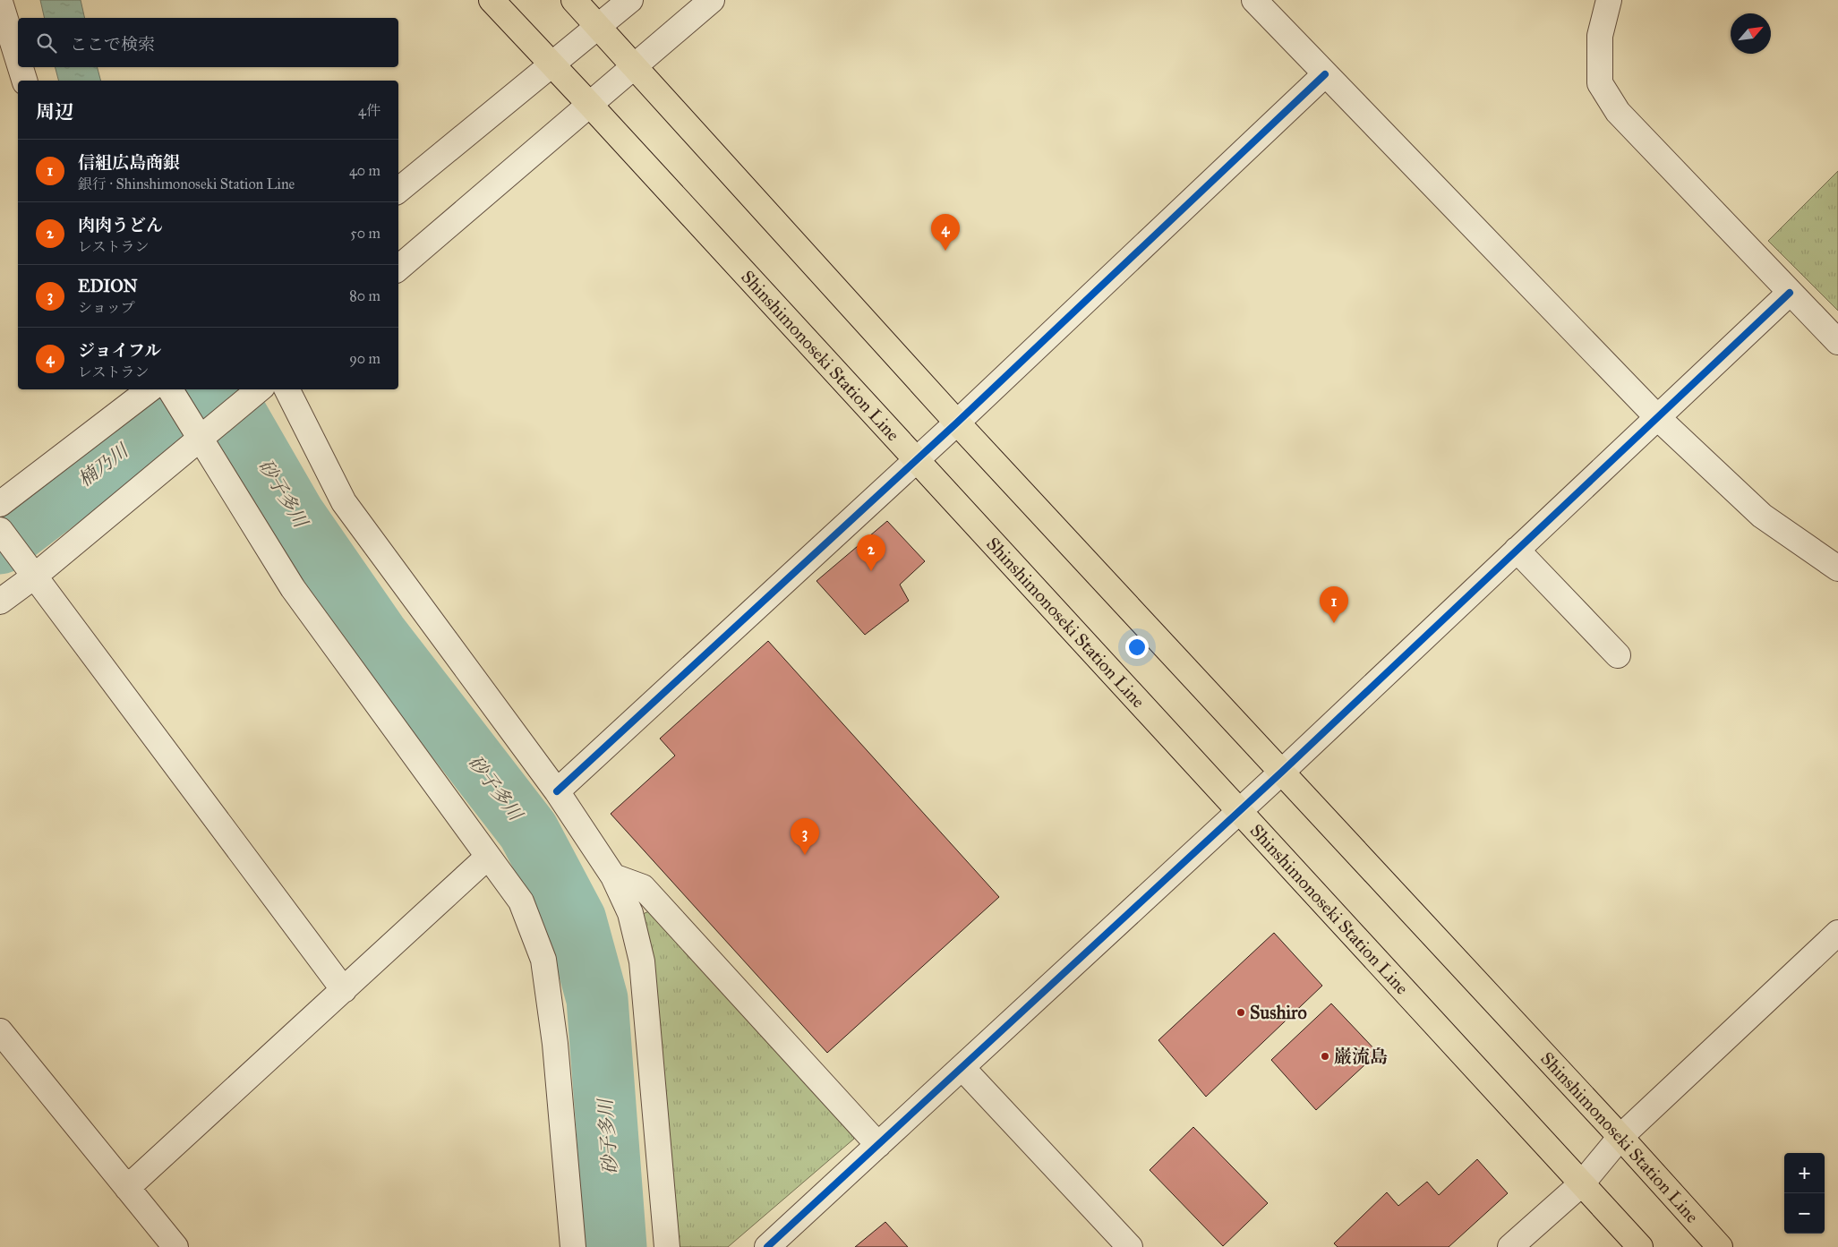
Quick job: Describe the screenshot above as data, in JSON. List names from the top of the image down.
{
  "streets": {
    "main road": ["Shinshimonoseki Station Line"]
  },
  "water": ["楠乃川", "砂子多川"],
  "places": ["Sushiro", "巌流島"],
  "north": "top right",
  "page": {
    "search": "ここで検索",
    "heading": ["周辺", "4件"],
    "list": [
      {
        "mark": "1",
        "name": "信組広島商銀",
        "note": "銀行 · Shinshimonoseki Station Line",
        "value": "40 m"
      },
      {
        "mark": "2",
        "name": "肉肉うどん",
        "note": "レストラン",
        "value": "50 m"
      },
      {
        "mark": "3",
        "name": "EDION",
        "note": "ショップ",
        "value": "80 m"
      },
      {
        "mark": "4",
        "name": "ジョイフル",
        "note": "レストラン",
        "value": "90 m"
      }
    ],
    "pins": [
      "4",
      "2",
      "1",
      "3"
    ],
    "map_buttons": ["+", "−"]
  }
}
